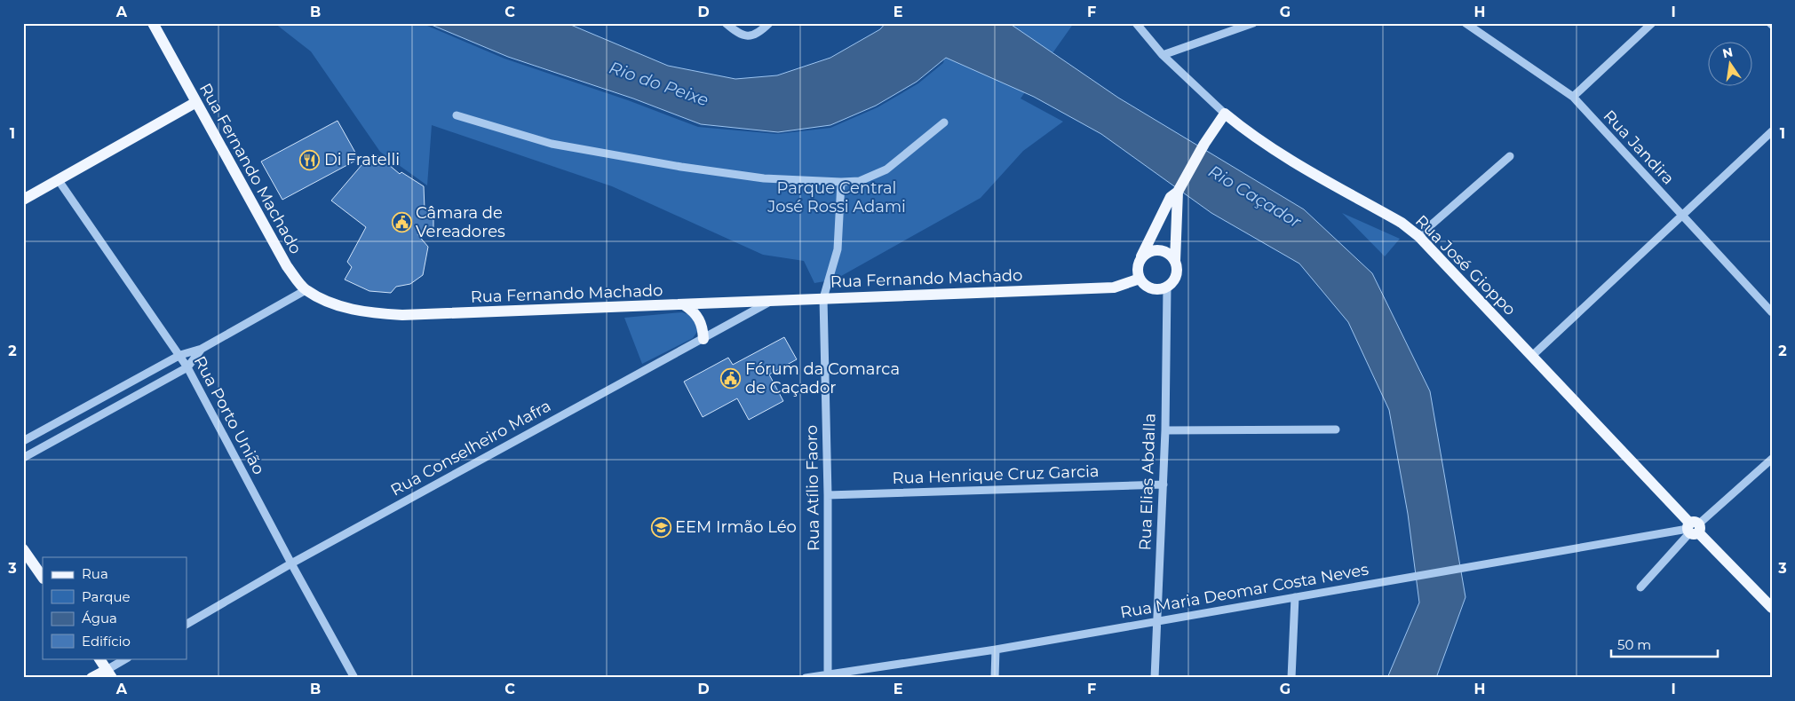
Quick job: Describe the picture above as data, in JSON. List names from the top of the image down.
{
  "streets": {
    "main road": ["Rua Fernando Machado", "Rua José Gioppo"],
    "street": [
      "Rua Jandira",
      "Rua Porto União",
      "Rua Conselheiro Mafra",
      "Rua Henrique Cruz Garcia",
      "Rua Elias Abdalla",
      "Rua Atílio Faoro",
      "Rua Maria Deomar Costa Neves"
    ]
  },
  "crossings": [
    ["Rua Fernando Machado", "Rua Conselheiro Mafra"],
    ["Rua Fernando Machado", "Rua Elias Abdalla"],
    ["Rua Fernando Machado", "Rua Atílio Faoro"],
    ["Rua José Gioppo", "Rua Maria Deomar Costa Neves"],
    ["Rua Porto União", "Rua Conselheiro Mafra"],
    ["Rua Henrique Cruz Garcia", "Rua Elias Abdalla"],
    ["Rua Henrique Cruz Garcia", "Rua Atílio Faoro"],
    ["Rua Elias Abdalla", "Rua Maria Deomar Costa Neves"],
    ["Rua Atílio Faoro", "Rua Maria Deomar Costa Neves"]
  ],
  "water": ["Rio do Peixe", "Rio Caçador"],
  "parks": ["Parque Central José Rossi Adami"],
  "places": {
    "restaurant": ["Di Fratelli"],
    "public building": ["Câmara de Vereadores", "Fórum da Comarca de Caçador"],
    "school or university": ["EEM Irmão Léo"]
  },
  "legend": [
    "Rua",
    "Parque",
    "Água",
    "Edifício"
  ],
  "scale_bar": "50 m",
  "north": "top",
  "grid": {
    "columns": [
      "A",
      "B",
      "C",
      "D",
      "E",
      "F",
      "G",
      "H",
      "I"
    ],
    "rows": ["1", "2", "3"]
  }
}
